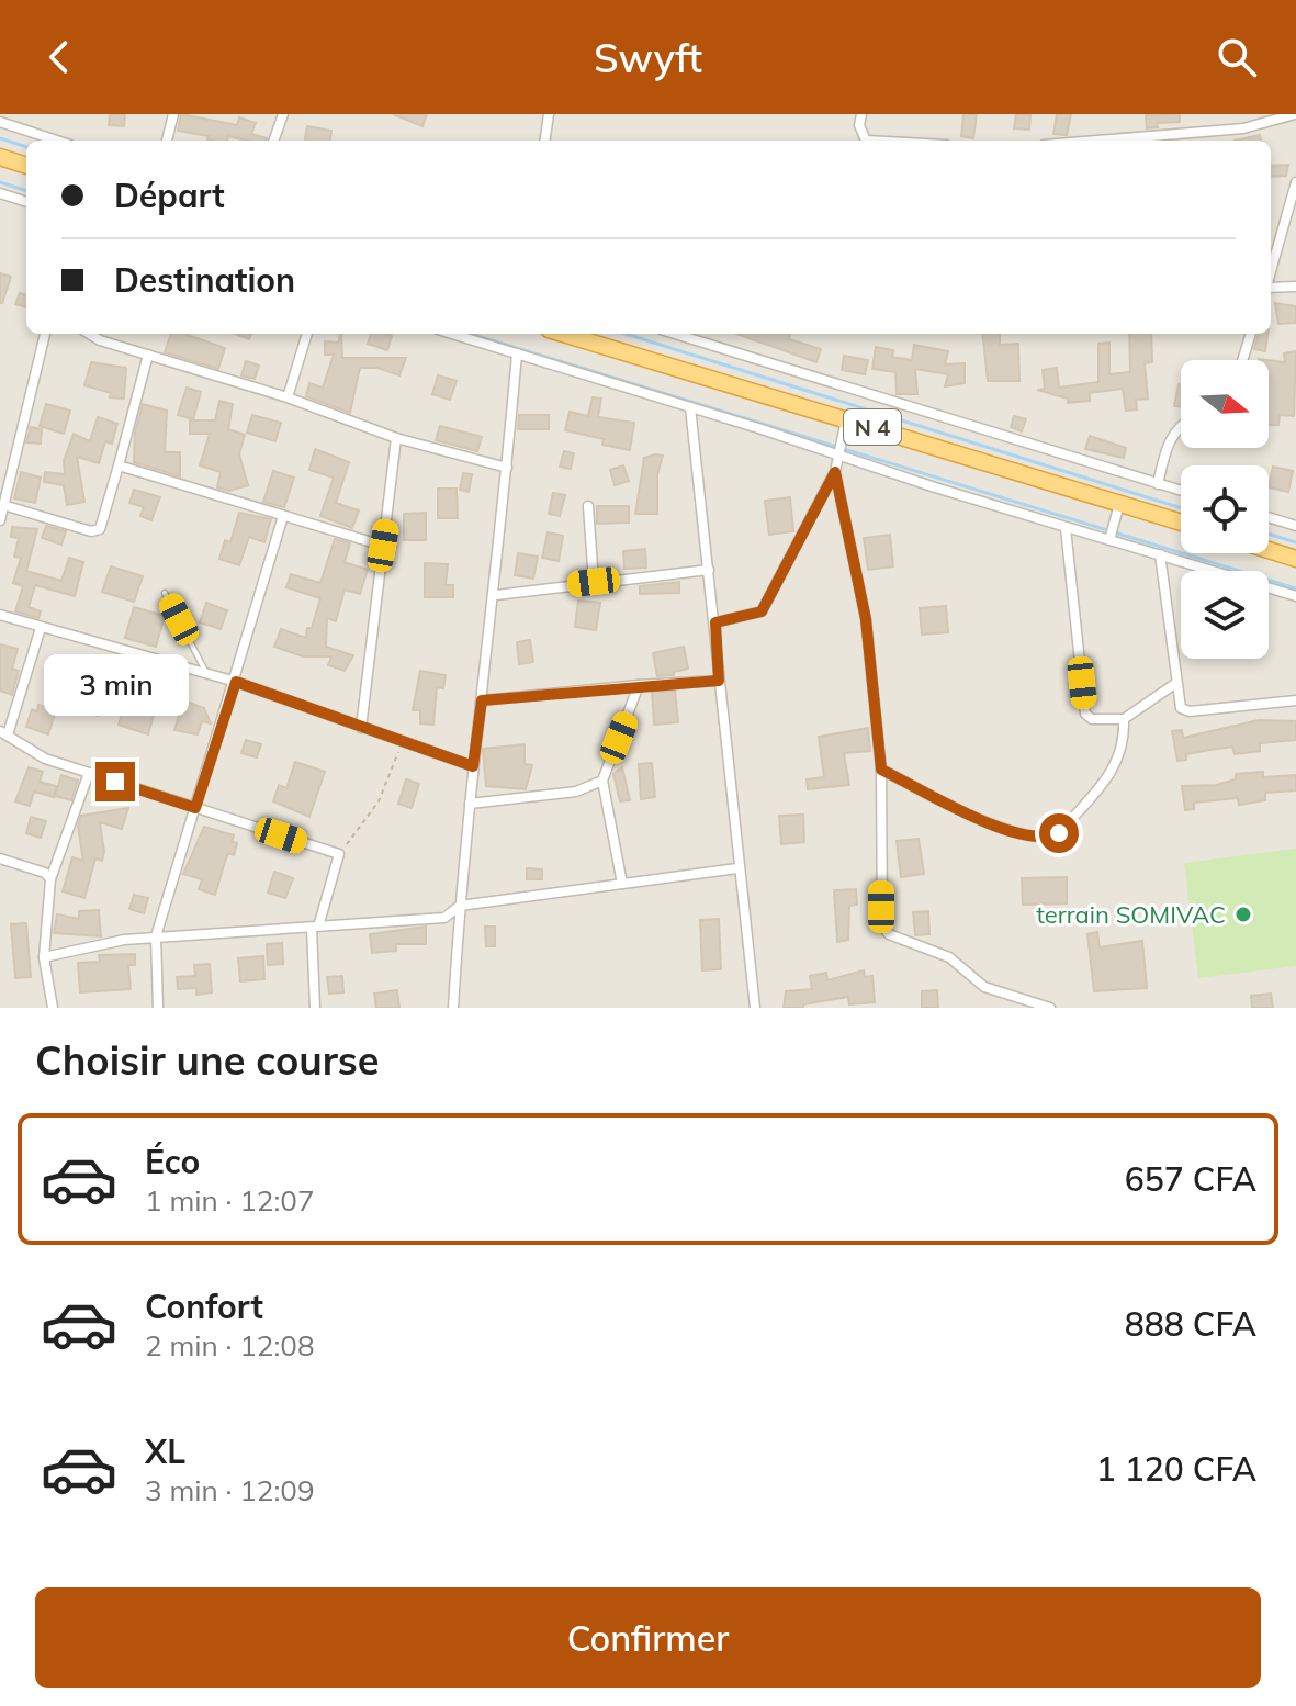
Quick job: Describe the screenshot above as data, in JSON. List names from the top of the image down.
{
  "streets": {
    "highway": ["N 4"]
  },
  "places": ["terrain SOMIVAC"],
  "north": "right",
  "page": {
    "header": "Swyft",
    "banner": ["Départ", "Destination"],
    "bubble": "3 min",
    "heading": "Choisir une course",
    "list": [
      {
        "name": "Éco",
        "note": "1 min · 12:07",
        "value": "657 CFA"
      },
      {
        "name": "Confort",
        "note": "2 min · 12:08",
        "value": "888 CFA"
      },
      {
        "name": "XL",
        "note": "3 min · 12:09",
        "value": "1 120 CFA"
      }
    ],
    "buttons": "Confirmer"
  }
}
